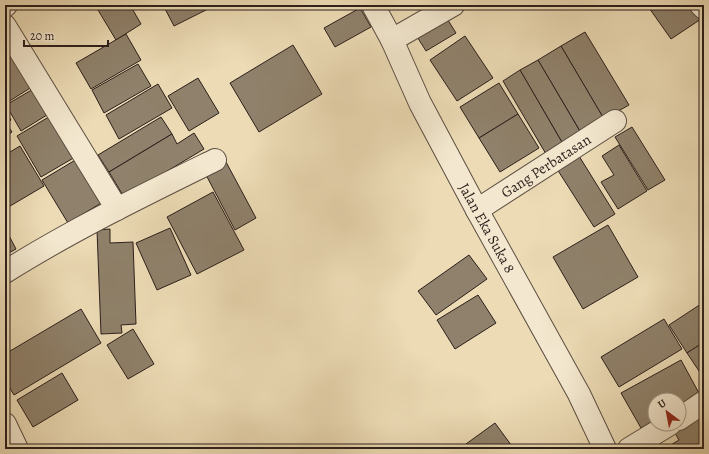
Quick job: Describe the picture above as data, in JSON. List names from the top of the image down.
{
  "streets": {
    "street": ["Gang Perbatasan", "Jalan Eka Suka 8"]
  },
  "crossings": [
    ["Gang Perbatasan", "Jalan Eka Suka 8"]
  ],
  "scale_bar": "20 m",
  "north": "top left"
}
